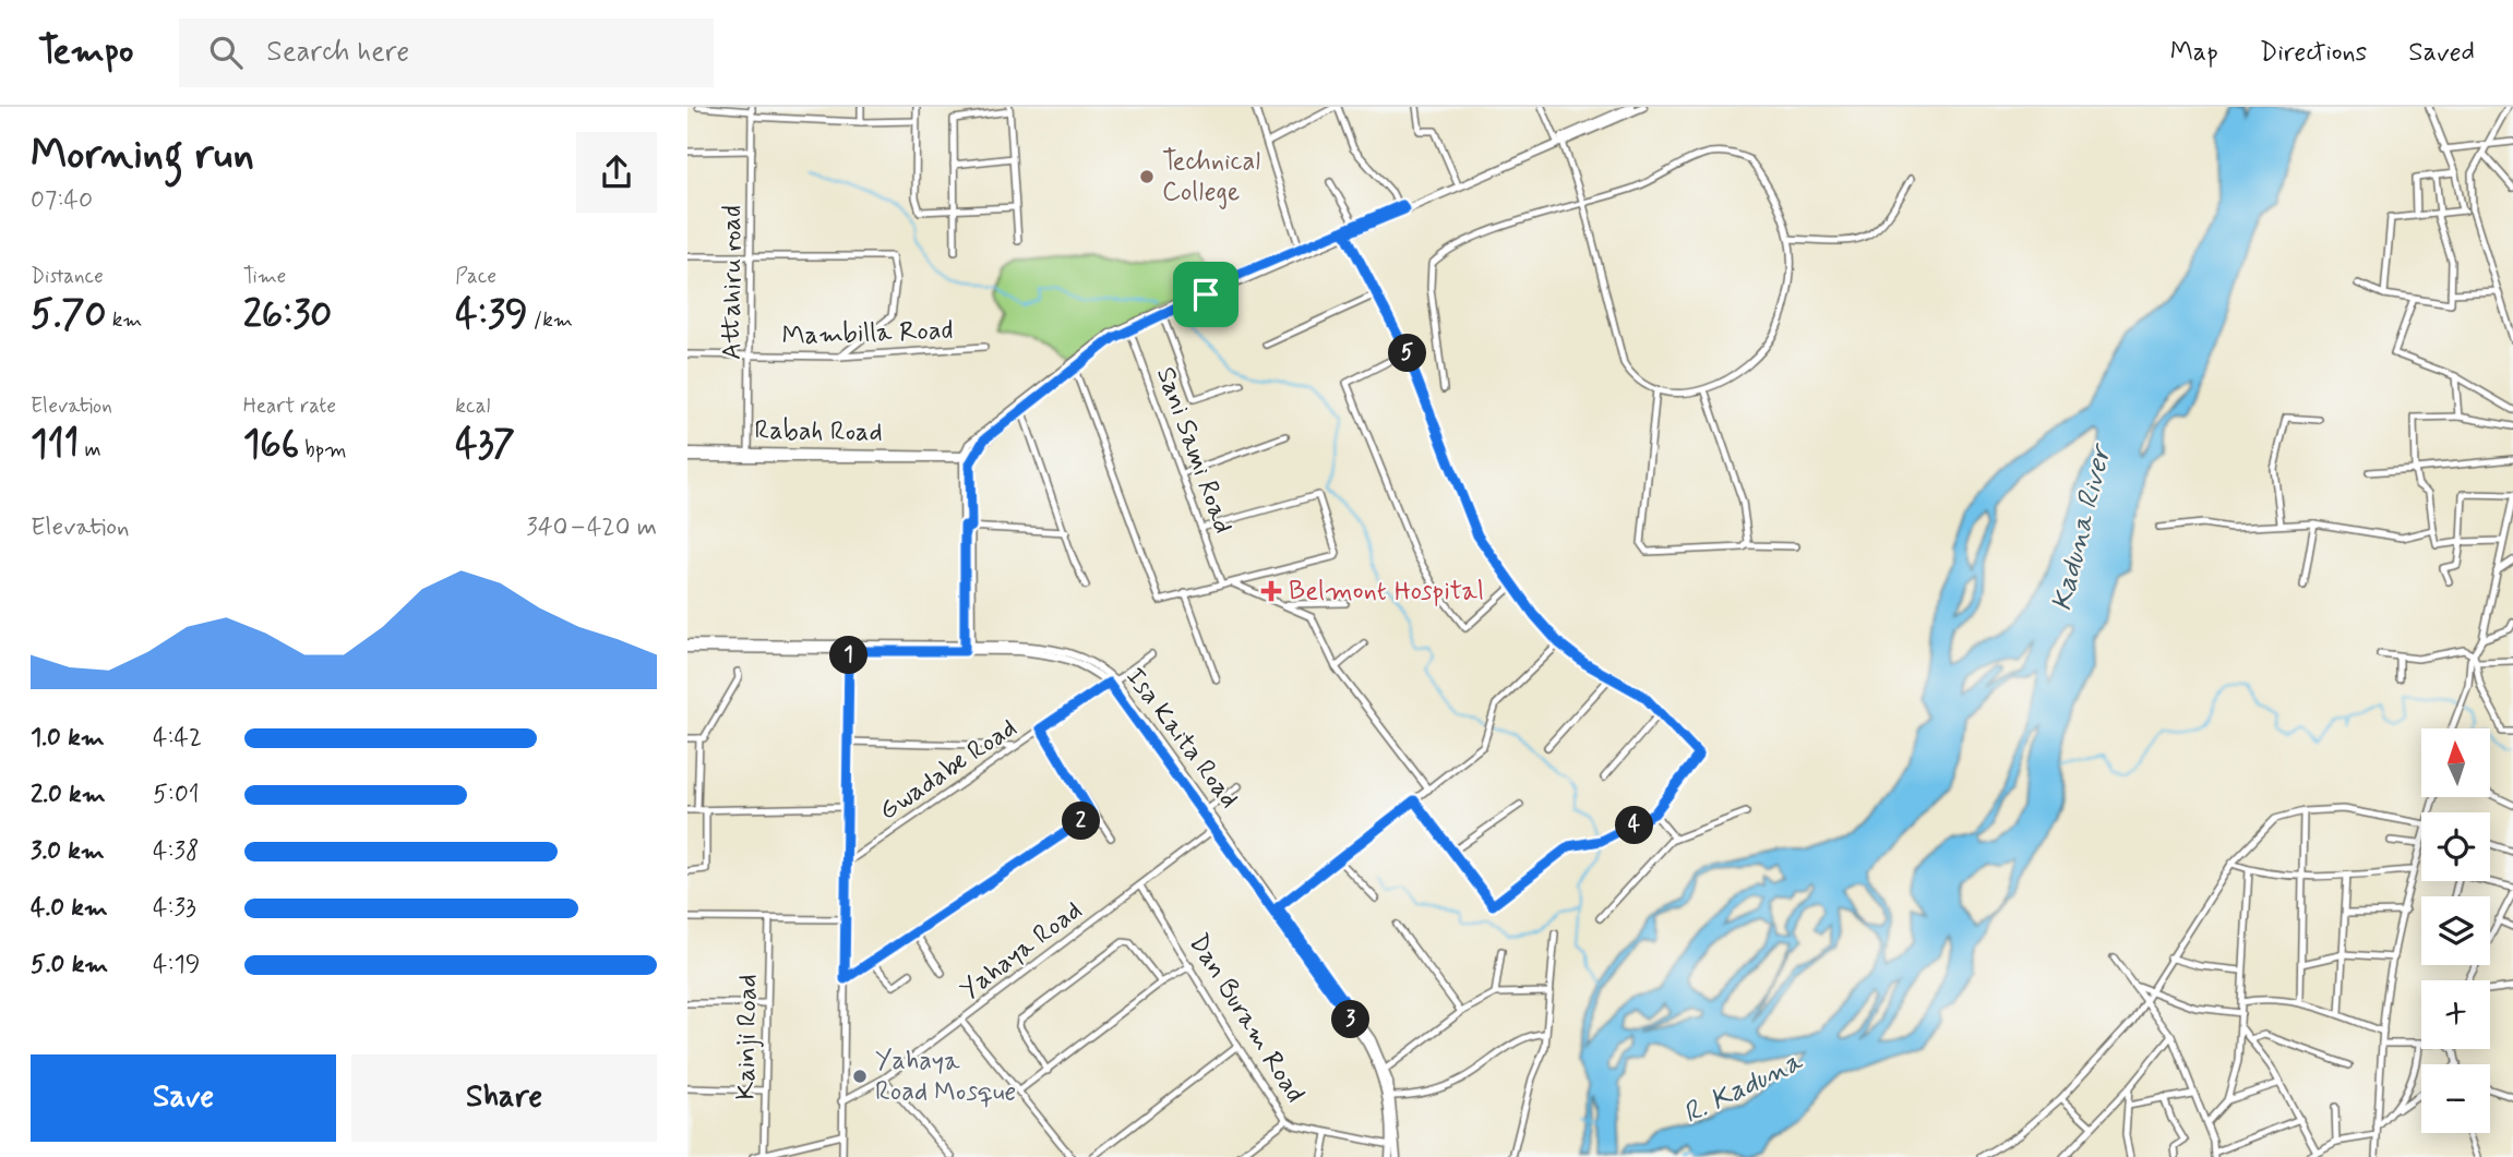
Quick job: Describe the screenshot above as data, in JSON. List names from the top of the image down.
{
  "streets": {
    "main road": ["Rabah Road", "Isa Kaita Road"],
    "street": [
      "Attahiru road",
      "Mambilla Road",
      "Sani Sami Road",
      "Gwadabe Road",
      "Yahaya Road",
      "Dan Buram Road",
      "Kainji Road"
    ]
  },
  "crossings": [
    ["Attahiru road", "Mambilla Road"],
    ["Attahiru road", "Rabah Road"],
    ["Isa Kaita Road", "Gwadabe Road"],
    ["Isa Kaita Road", "Yahaya Road"],
    ["Isa Kaita Road", "Dan Buram Road"],
    ["Yahaya Road", "Dan Buram Road"]
  ],
  "water": ["Kaduna River", "R. Kaduna"],
  "places": {
    "other": ["Technical College", "Yahaya Road Mosque"],
    "health": ["Belmont Hospital"]
  },
  "north": "top",
  "page": {
    "header": "Tempo",
    "search": "Search here",
    "nav": ["Map", "Directions", "Saved"],
    "heading": ["Morning run", "07:40"],
    "stats": [
      ["Distance", "5.70 km"],
      ["Time", "26:30"],
      ["Pace", "4:39 /km"],
      ["Elevation", "111 m"],
      ["Heart rate", "166 bpm"],
      ["kcal", "437"]
    ],
    "pins": [
      "5",
      "1",
      "2",
      "4",
      "3"
    ],
    "chart": ["Elevation", "340–420 m"],
    "list": [
      {
        "name": "1.0 km",
        "note": "4:42"
      },
      {
        "name": "2.0 km",
        "note": "5:01"
      },
      {
        "name": "3.0 km",
        "note": "4:38"
      },
      {
        "name": "4.0 km",
        "note": "4:33"
      },
      {
        "name": "5.0 km",
        "note": "4:19"
      }
    ],
    "map_buttons": ["+", "−"],
    "buttons": ["Save", "Share"]
  }
}
